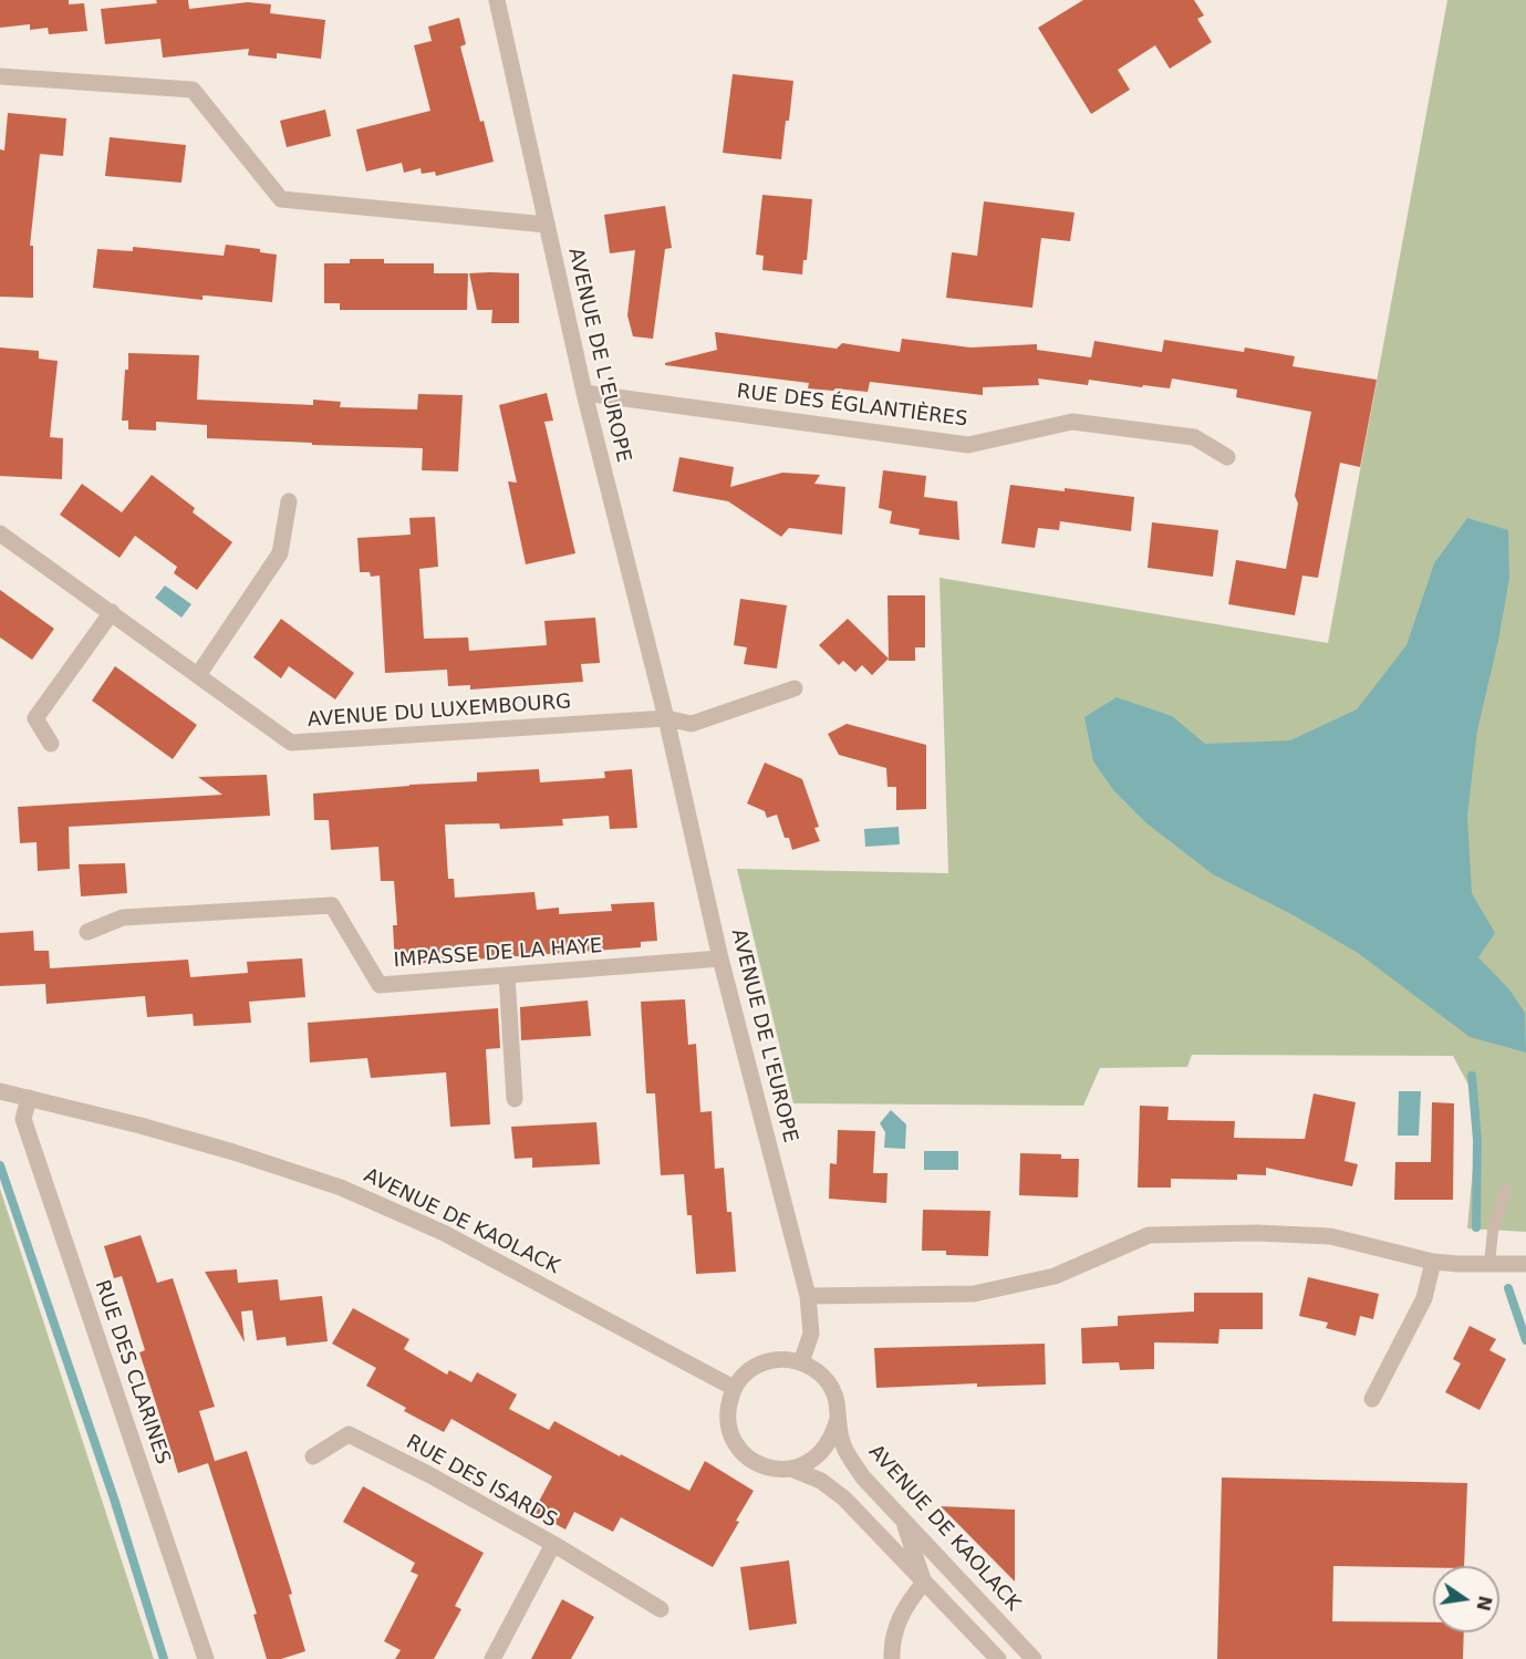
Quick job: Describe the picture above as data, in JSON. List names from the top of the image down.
{
  "streets": {
    "street": [
      "AVENUE DE L'EUROPE",
      "RUE DES ÉGLANTIÈRES",
      "AVENUE DU LUXEMBOURG",
      "IMPASSE DE LA HAYE",
      "AVENUE DE KAOLACK",
      "RUE DES CLARINES",
      "RUE DES ISARDS"
    ]
  },
  "crossings": [
    ["AVENUE DE L'EUROPE", "RUE DES ÉGLANTIÈRES"],
    ["AVENUE DE L'EUROPE", "AVENUE DU LUXEMBOURG"],
    ["AVENUE DE L'EUROPE", "IMPASSE DE LA HAYE"],
    ["AVENUE DE L'EUROPE", "AVENUE DE KAOLACK"],
    ["AVENUE DE KAOLACK", "RUE DES CLARINES"]
  ],
  "north": "right"
}
